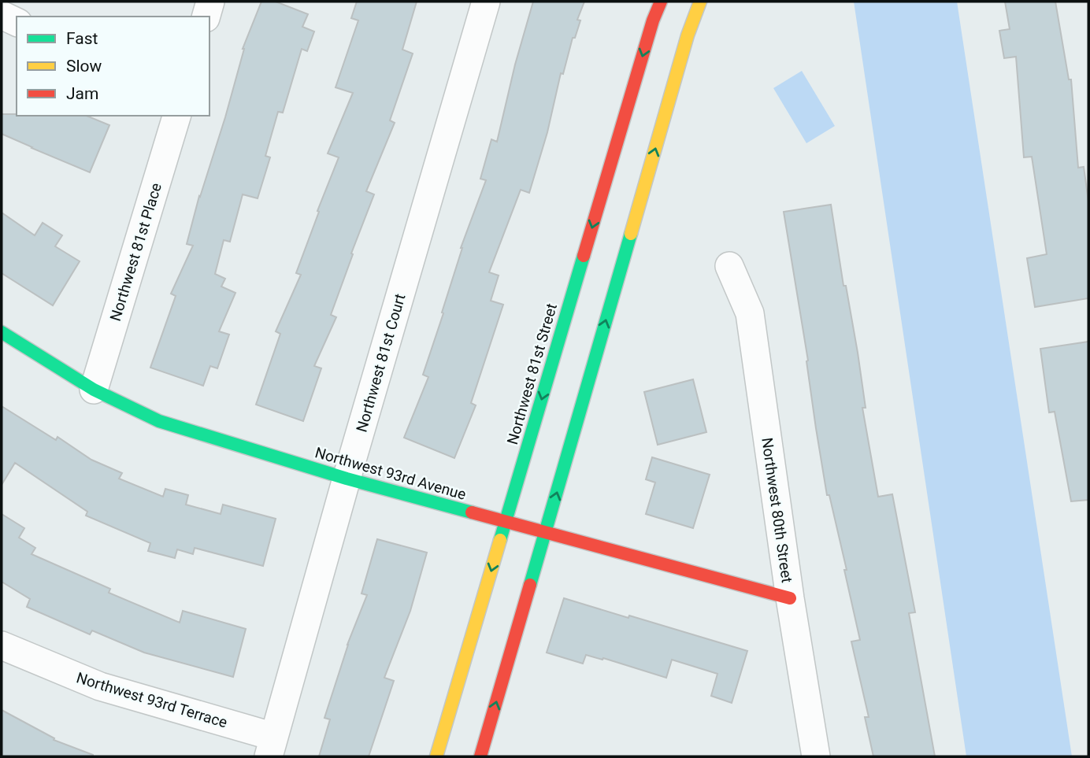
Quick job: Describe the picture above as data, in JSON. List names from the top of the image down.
{
  "streets": {
    "street": [
      "Northwest 81st Place",
      "Northwest 81st Court",
      "Northwest 81st Street",
      "Northwest 93rd Avenue",
      "Northwest 80th Street",
      "Northwest 93rd Terrace"
    ]
  },
  "crossings": [
    ["Northwest 81st Place", "Northwest 93rd Avenue"],
    ["Northwest 81st Court", "Northwest 93rd Avenue"],
    ["Northwest 81st Court", "Northwest 93rd Terrace"],
    ["Northwest 81st Street", "Northwest 93rd Avenue"],
    ["Northwest 93rd Avenue", "Northwest 80th Street"]
  ],
  "legend": ["Fast", "Slow", "Jam"]
}
